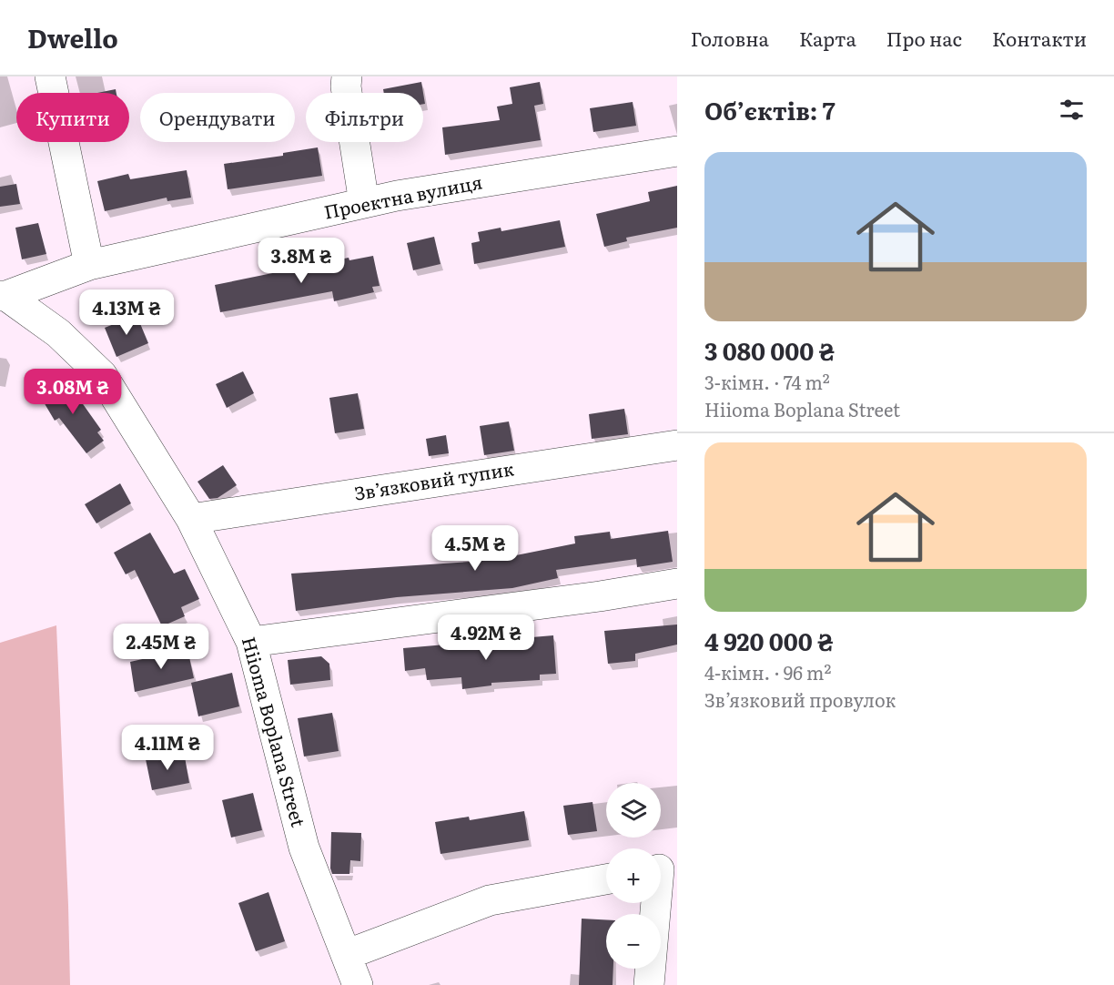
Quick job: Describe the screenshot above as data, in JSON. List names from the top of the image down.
{
  "streets": {
    "street": ["Проектна вулиця", "Звʼязковий тупик", "Hiioma Boplana Street"]
  },
  "crossings": [
    ["Проектна вулиця", "Hiioma Boplana Street"],
    ["Звʼязковий тупик", "Hiioma Boplana Street"]
  ],
  "page": {
    "header": "Dwello",
    "nav": [
      "Головна",
      "Карта",
      "Про нас",
      "Контакти"
    ],
    "heading": "Об’єктів: 7",
    "chip": ["Купити", "Орендувати", "Фільтри"],
    "list": [
      {
        "name": "3 080 000 ₴",
        "note": "3-кімн. · 74 m² · Hiioma Boplana Street"
      },
      {
        "name": "4 920 000 ₴",
        "note": "4-кімн. · 96 m² · Звʼязковий провулок"
      }
    ],
    "price": [
      "3.8M ₴",
      "4.13M ₴",
      "3.08M ₴",
      "4.5M ₴",
      "4.92M ₴",
      "2.45M ₴",
      "4.11M ₴"
    ],
    "map_buttons": ["+", "−"]
  }
}
